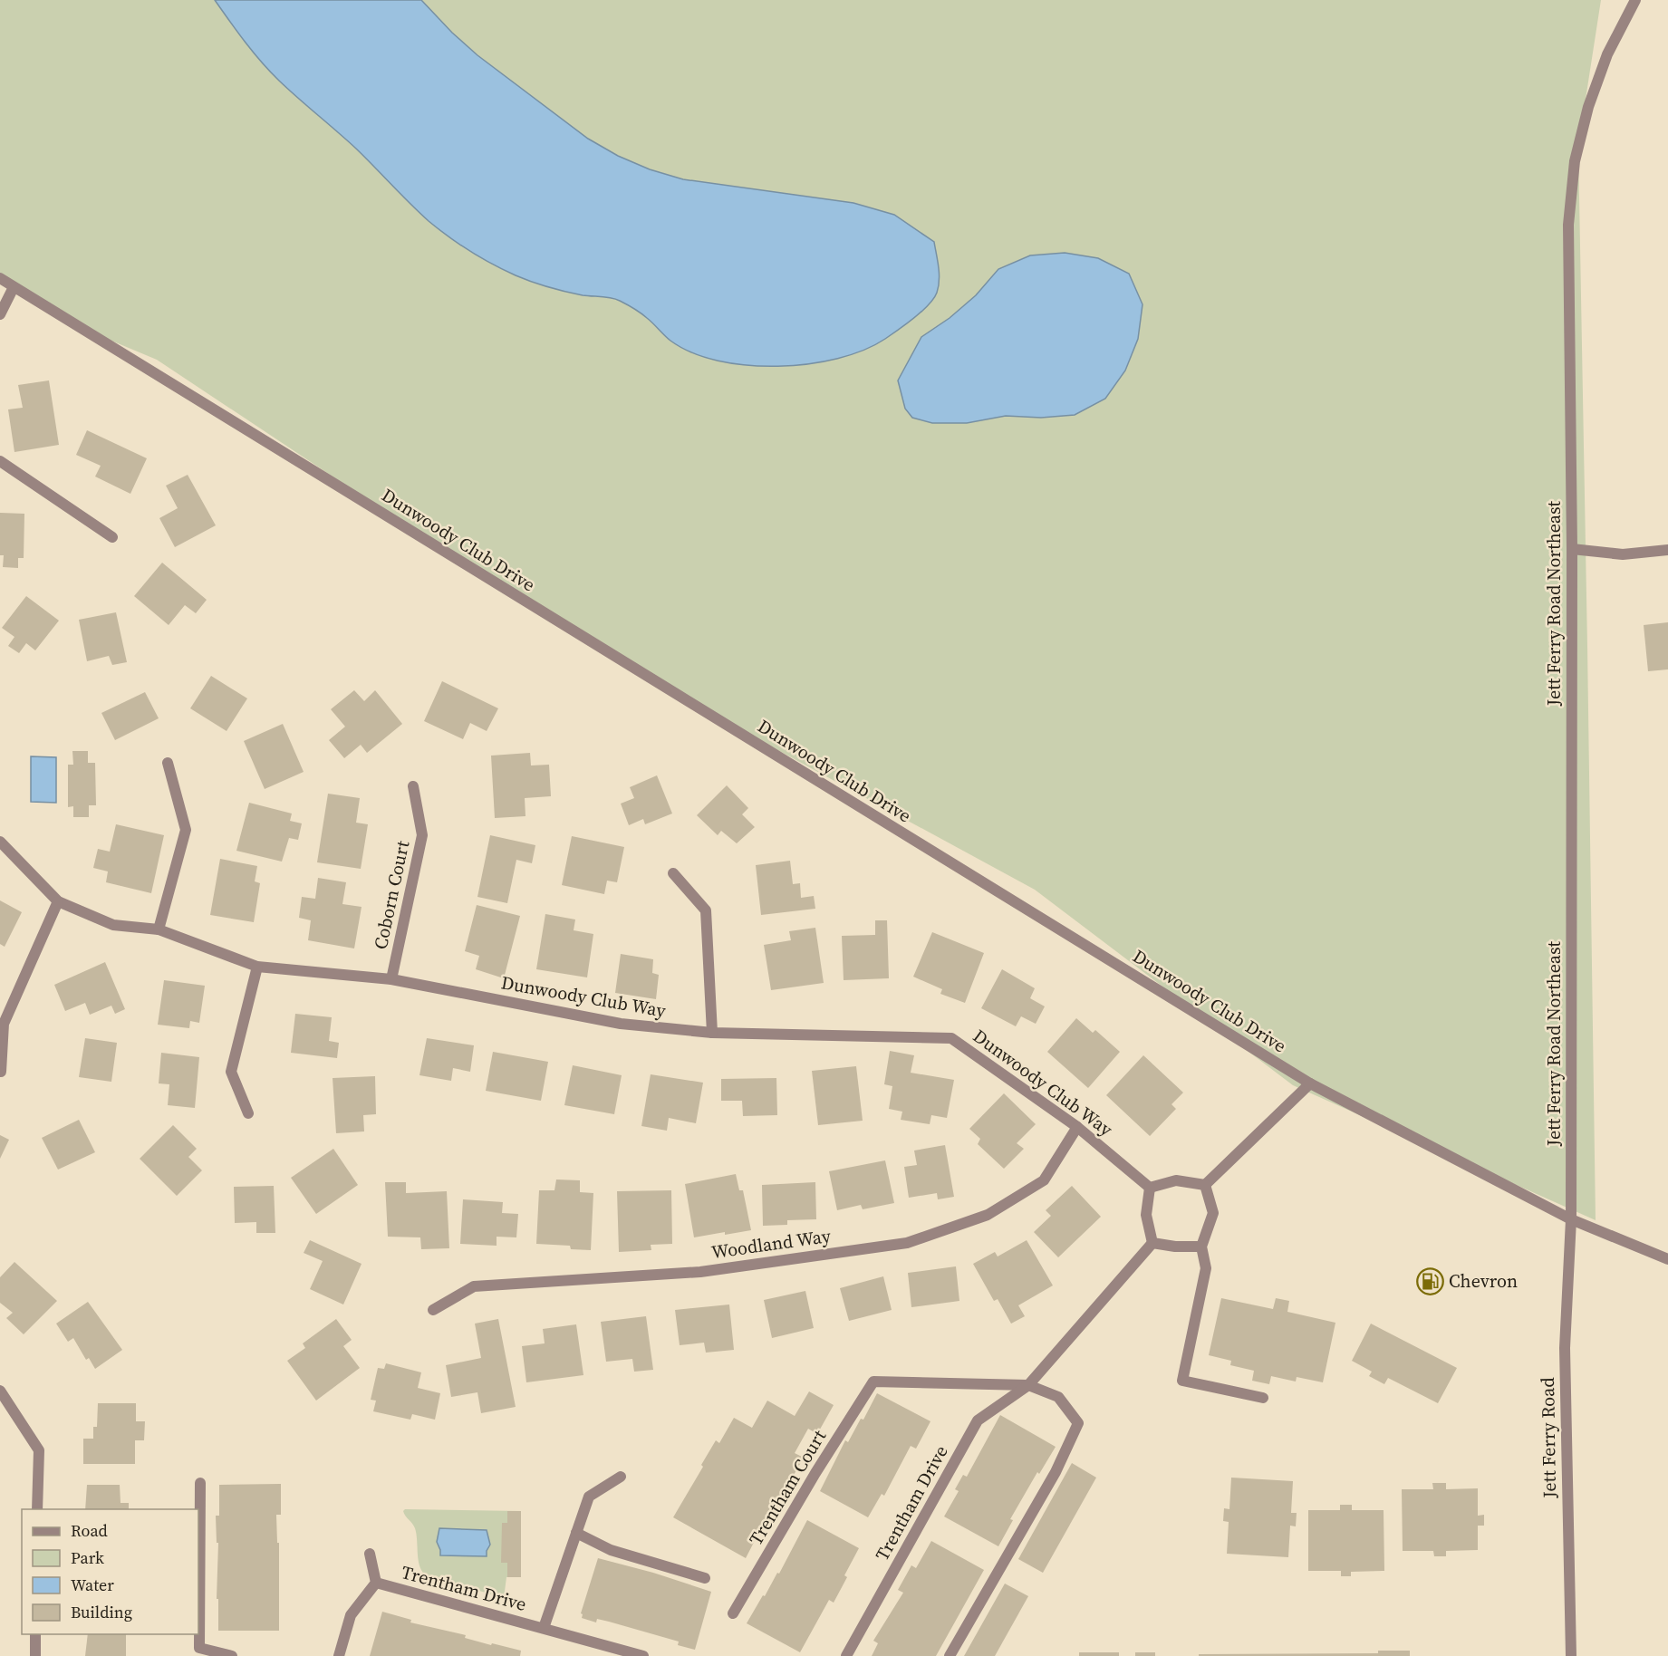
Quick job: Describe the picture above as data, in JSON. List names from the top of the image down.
{
  "streets": {
    "street": [
      "Dunwoody Club Drive",
      "Jett Ferry Road Northeast",
      "Coborn Court",
      "Dunwoody Club Way",
      "Woodland Way",
      "Jett Ferry Road",
      "Trentham Court",
      "Trentham Drive"
    ]
  },
  "crossings": [
    ["Dunwoody Club Drive", "Jett Ferry Road Northeast"],
    ["Dunwoody Club Drive", "Jett Ferry Road"],
    ["Jett Ferry Road Northeast", "Jett Ferry Road"],
    ["Coborn Court", "Dunwoody Club Way"],
    ["Dunwoody Club Way", "Woodland Way"],
    ["Dunwoody Club Way", "Trentham Drive"],
    ["Trentham Court", "Trentham Drive"]
  ],
  "places": {
    "fuel station": ["Chevron"]
  },
  "legend": [
    "Road",
    "Park",
    "Water",
    "Building"
  ]
}
